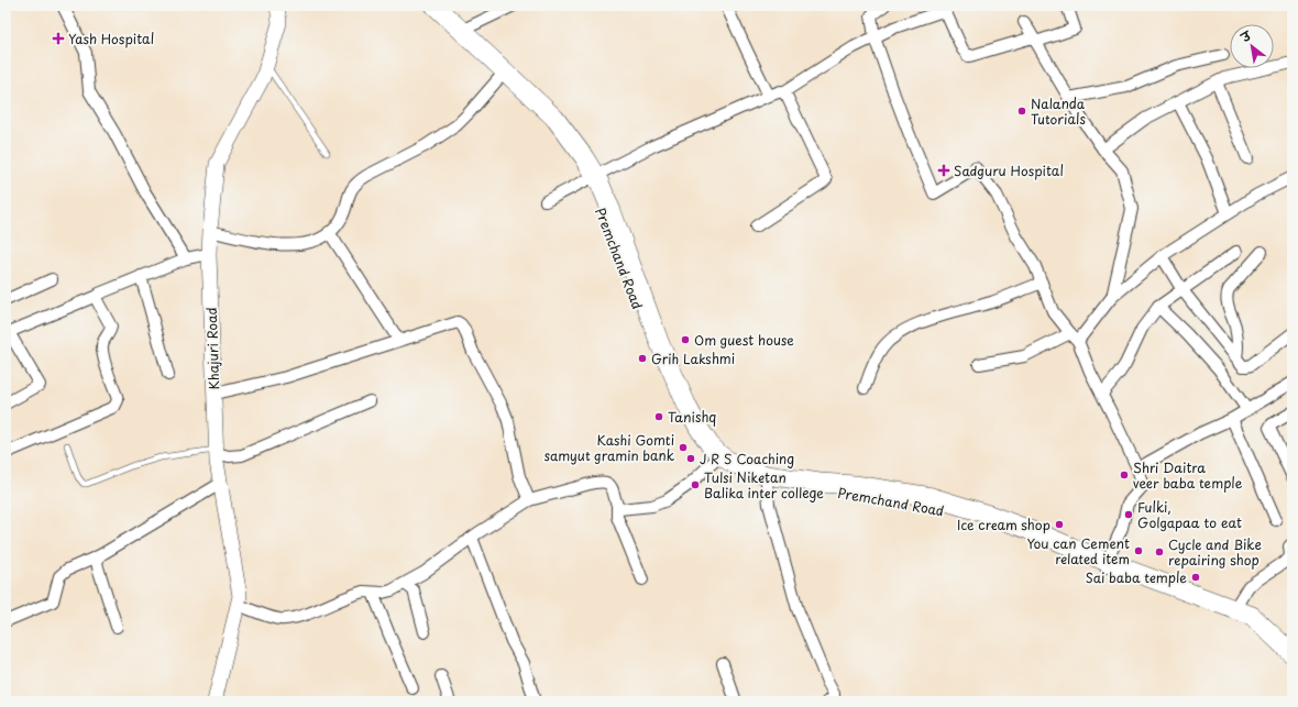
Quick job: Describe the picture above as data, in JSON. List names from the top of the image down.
{
  "streets": {
    "highway": ["Premchand Road"],
    "street": ["Khajuri Road"]
  },
  "places": {
    "health": ["Yash Hospital", "Sadguru Hospital"],
    "other": [
      "Nalanda Tutorials",
      "Om guest house",
      "Grih Lakshmi",
      "Tanishq",
      "Kashi Gomti samyut gramin bank",
      "J R S Coaching",
      "Shri Daitra veer baba temple",
      "Tulsi Niketan Balika inter college",
      "Fulki, Golgapaa to eat",
      "Ice cream shop",
      "You can Cement related item",
      "Cycle and Bike repairing shop",
      "Sai baba temple"
    ]
  },
  "north": "top left"
}
